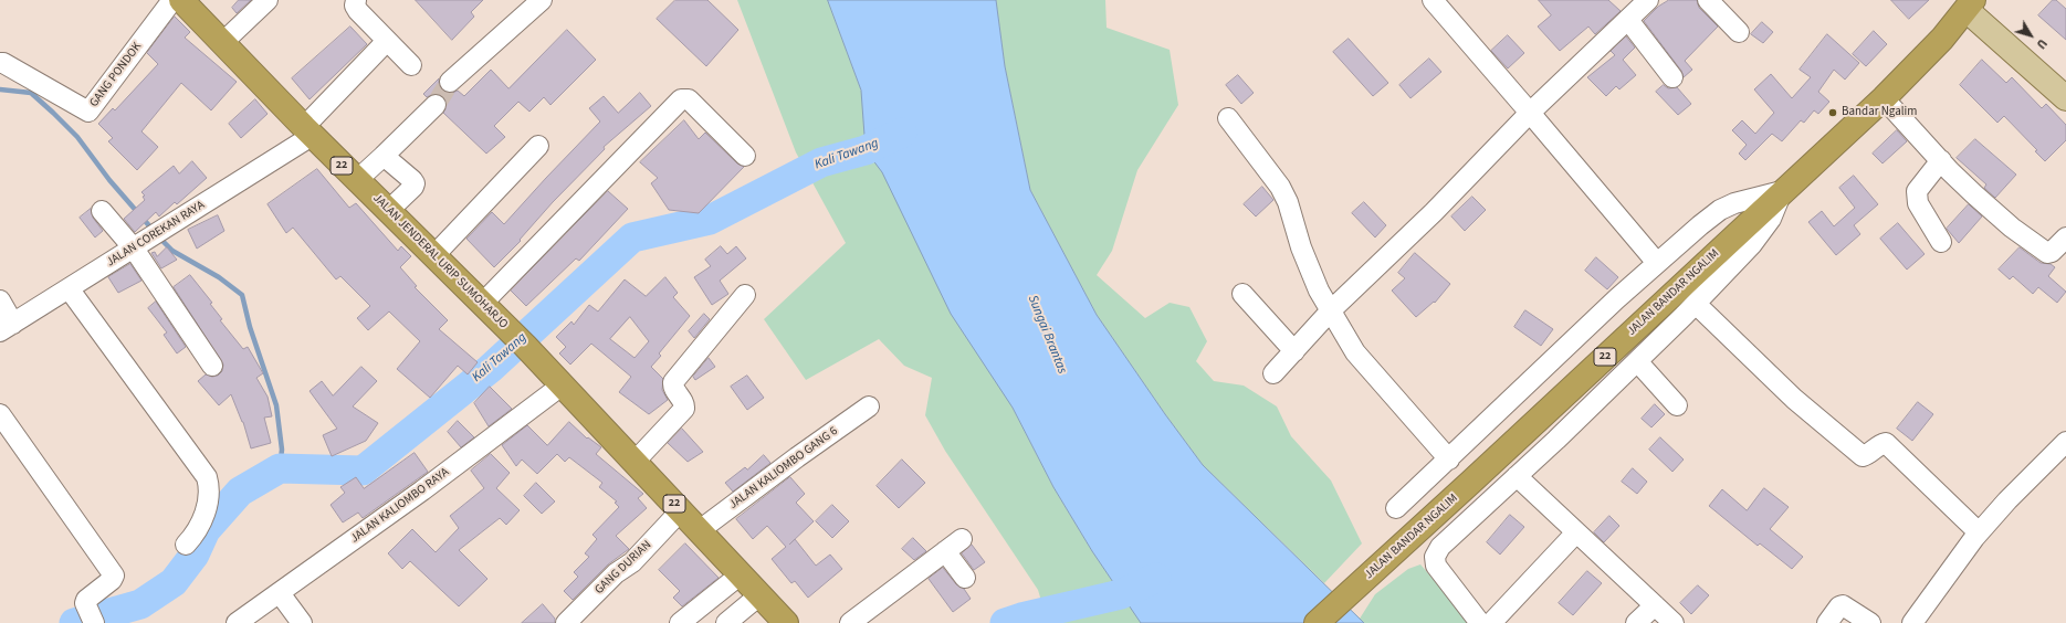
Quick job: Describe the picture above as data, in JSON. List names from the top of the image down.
{
  "streets": {
    "highway": ["22", "JALAN JENDERAL URIP SUMOHARJO", "JALAN BANDAR NGALIM"],
    "street": [
      "GANG PONDOK",
      "JALAN COREKAN RAYA",
      "JALAN KALIOMBO GANG 6",
      "JALAN KALIOMBO RAYA",
      "GANG DURIAN"
    ]
  },
  "crossings": [
    ["JALAN COREKAN RAYA", "JALAN JENDERAL URIP SUMOHARJO"],
    ["JALAN JENDERAL URIP SUMOHARJO", "JALAN KALIOMBO GANG 6"],
    ["JALAN JENDERAL URIP SUMOHARJO", "JALAN KALIOMBO RAYA"],
    ["JALAN JENDERAL URIP SUMOHARJO", "GANG DURIAN"]
  ],
  "water": ["Kali Tawang", "Sungai Brantas"],
  "places": ["Bandar Ngalim"],
  "north": "bottom right"
}
